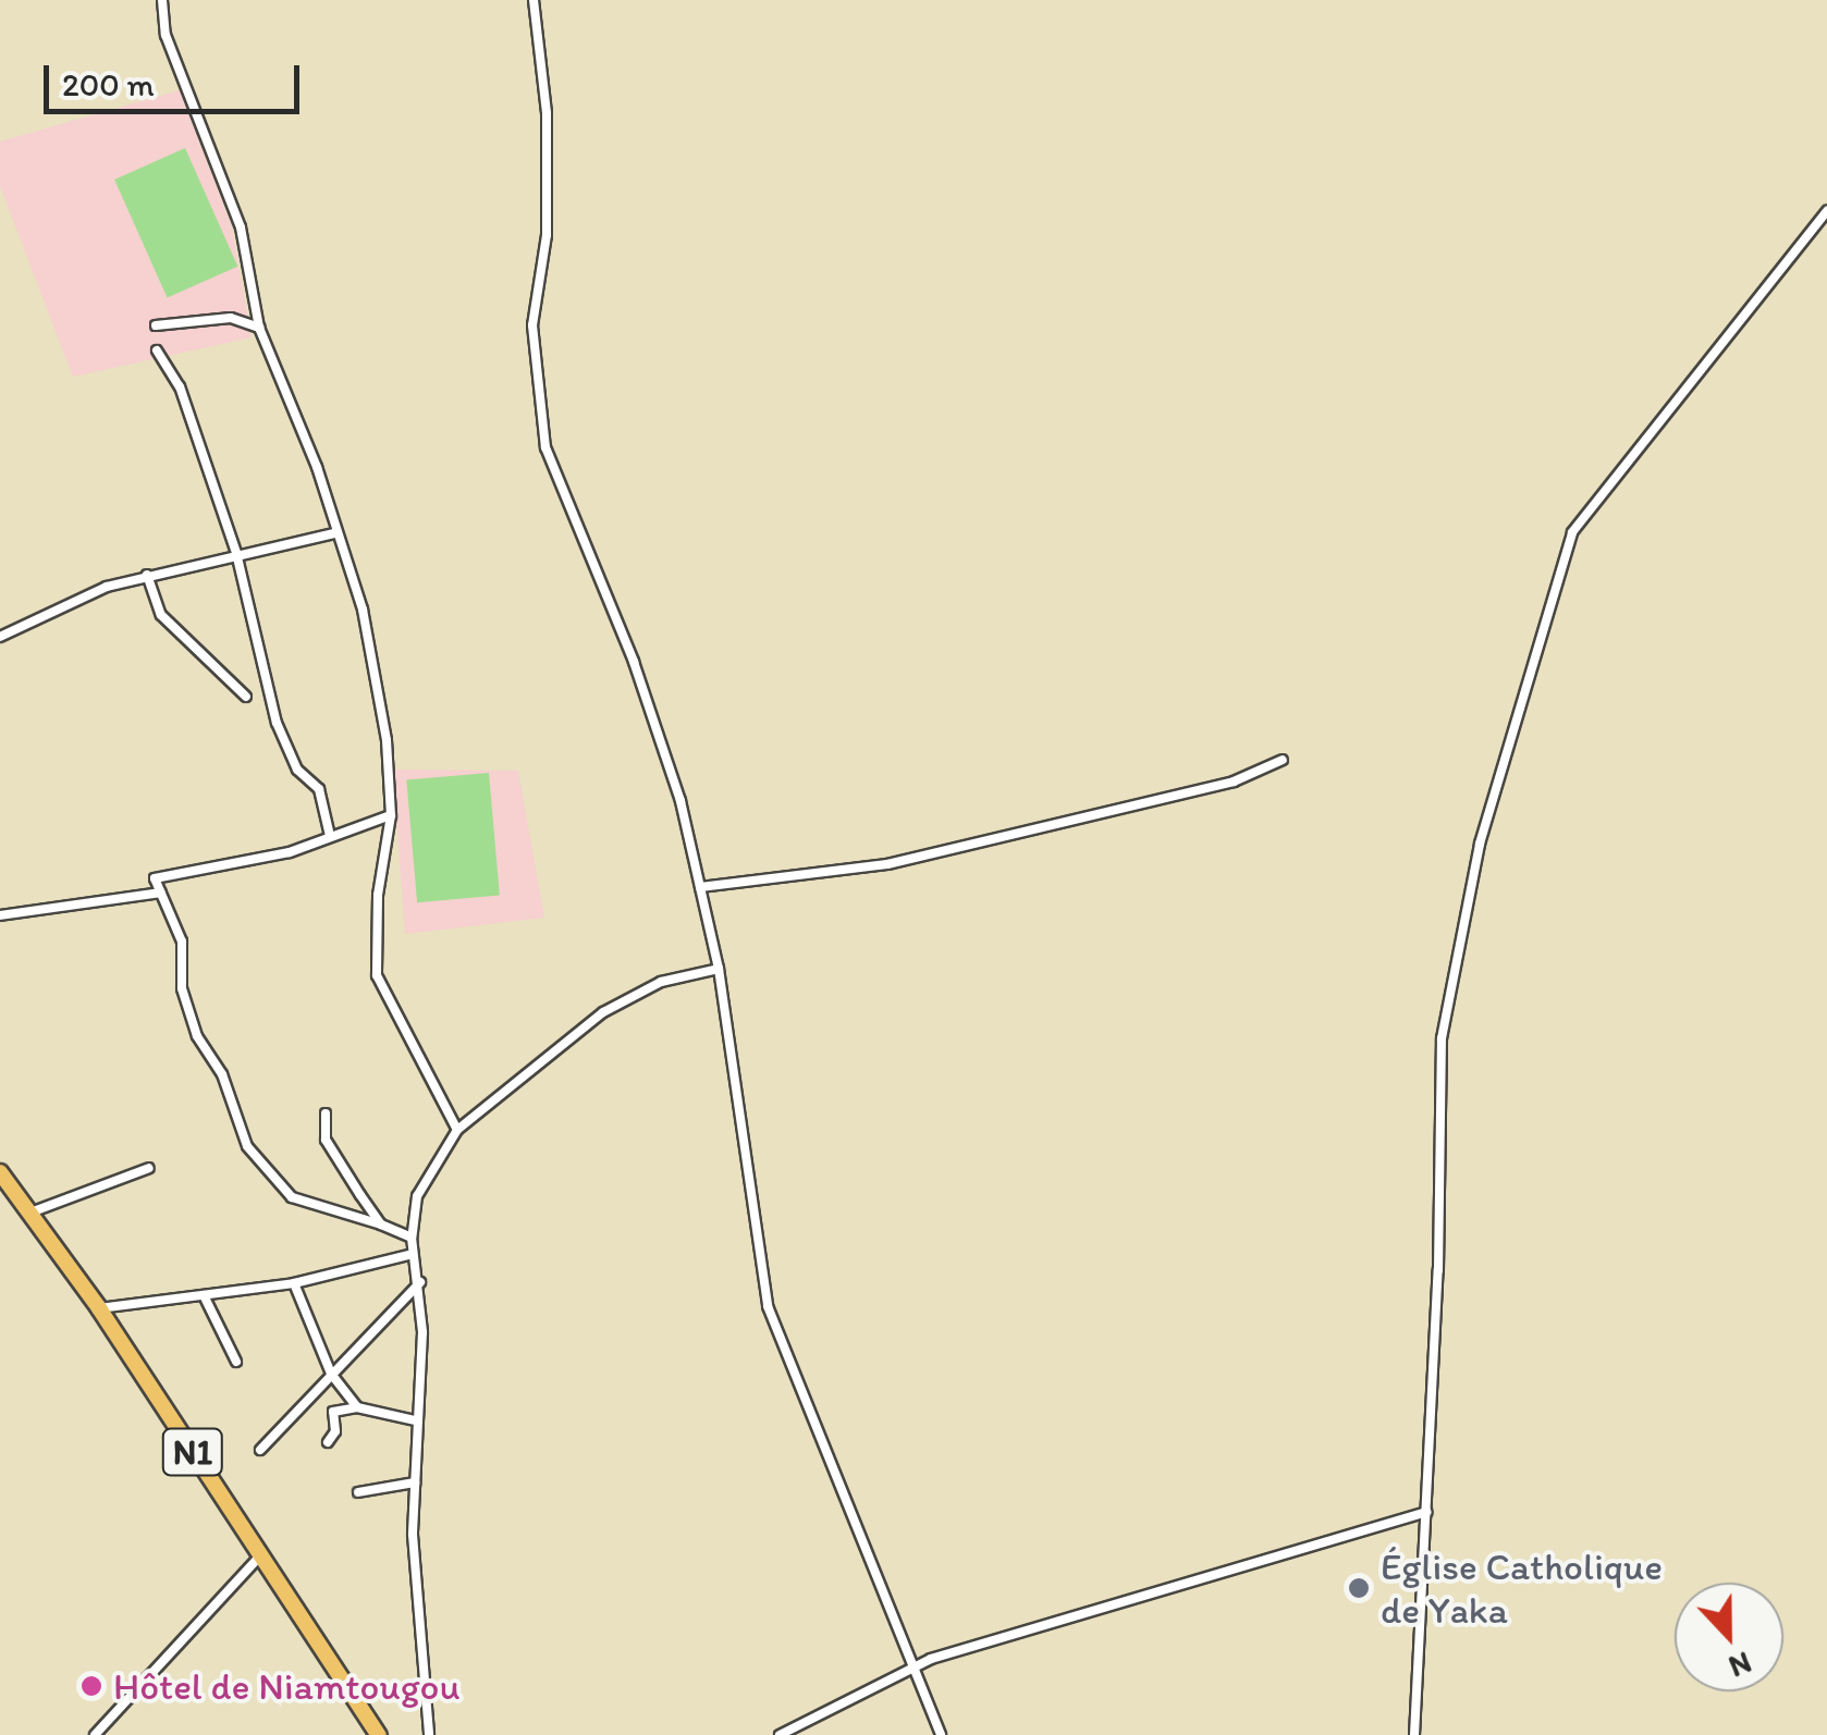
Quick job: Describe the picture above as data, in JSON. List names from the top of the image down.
{
  "streets": {
    "highway": ["N1"]
  },
  "places": ["Église Catholique de Yaka", "Hôtel de Niamtougou"],
  "scale_bar": "200 m",
  "north": "bottom"
}
